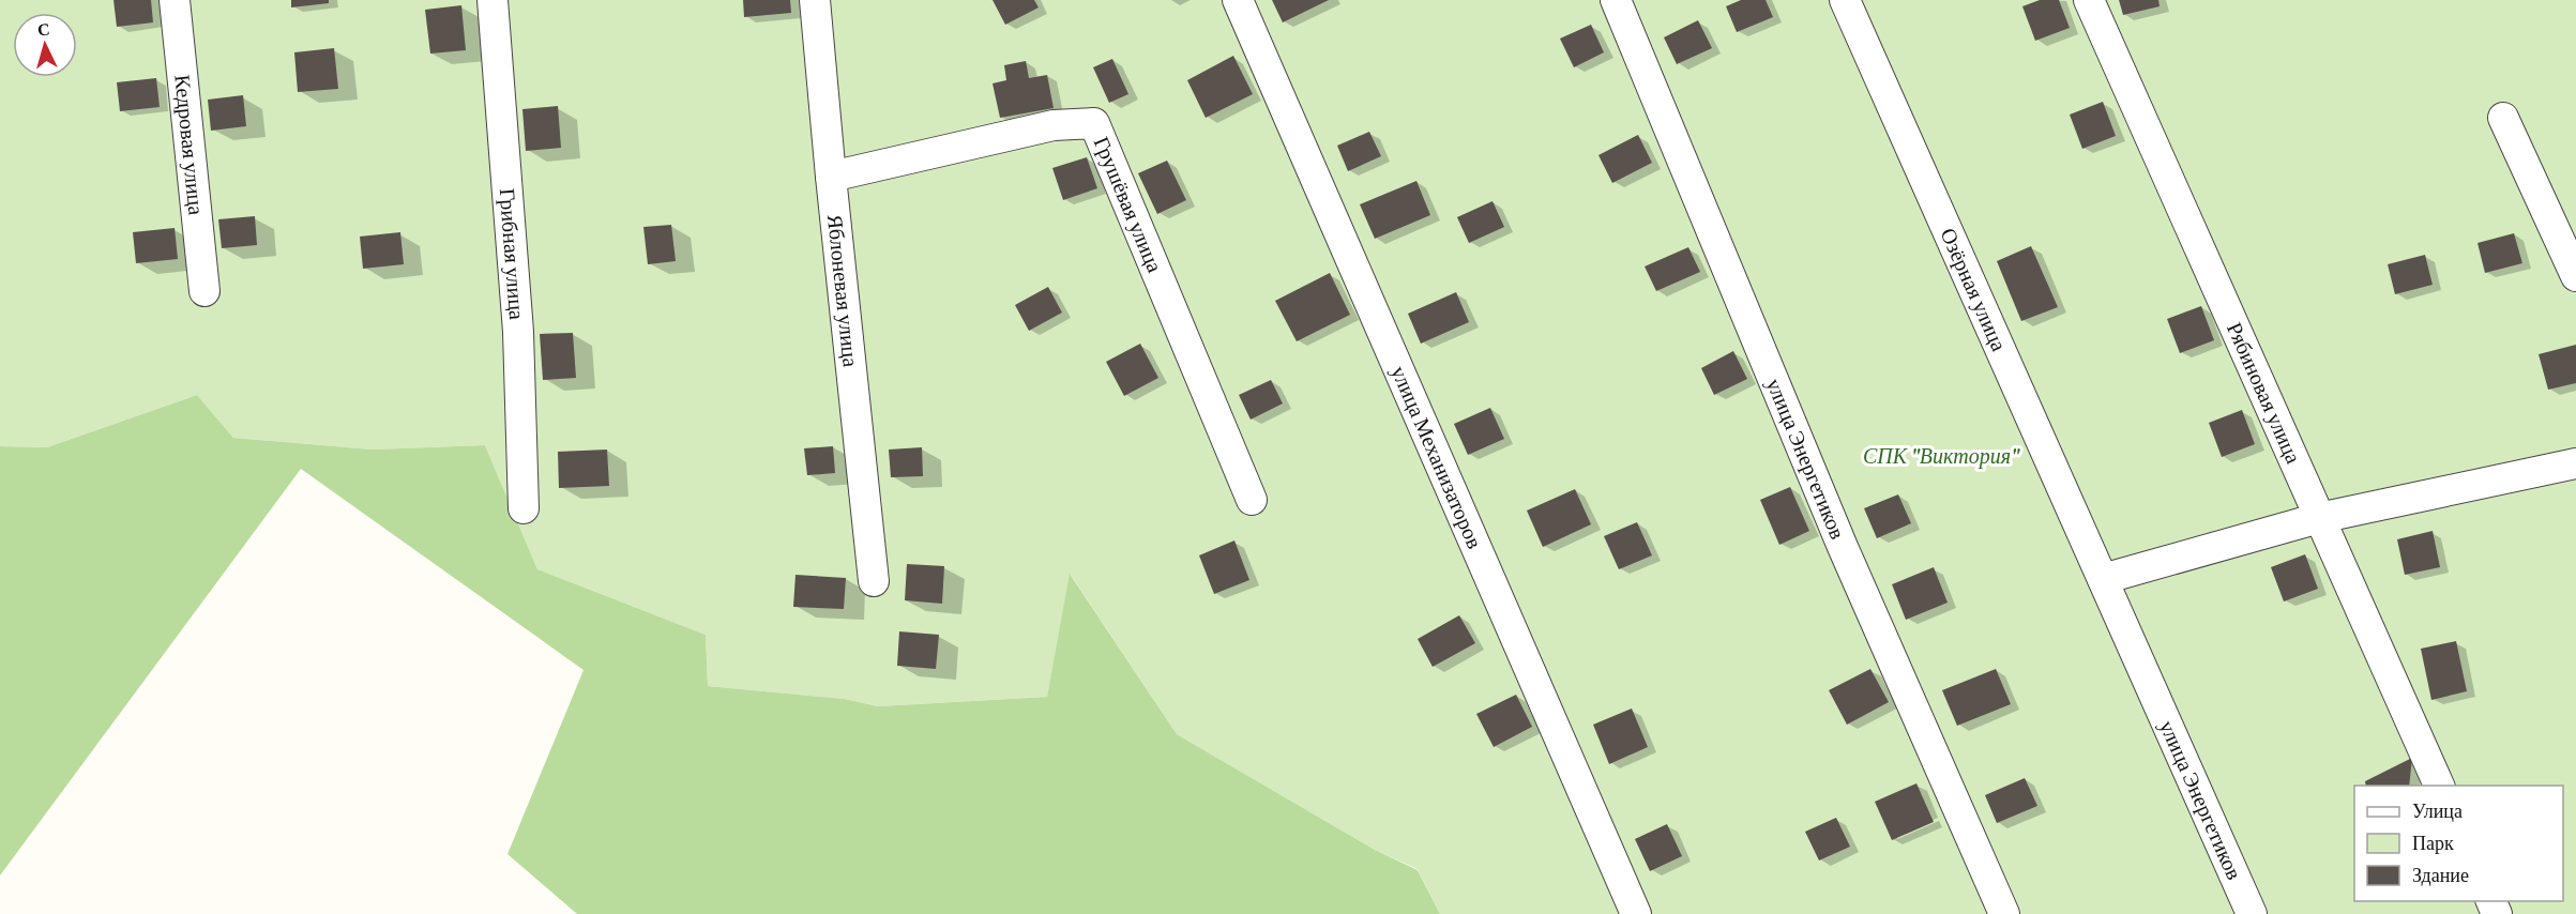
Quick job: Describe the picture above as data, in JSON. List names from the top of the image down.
{
  "streets": {
    "street": [
      "Кедровая улица",
      "Грушёвая улица",
      "Грибная улица",
      "Озёрная улица",
      "Яблоневая улица",
      "Рябиновая улица",
      "улица Механизаторов",
      "улица Энергетиков"
    ]
  },
  "crossings": [
    ["Грушёвая улица", "Яблоневая улица"],
    ["Озёрная улица", "улица Энергетиков"]
  ],
  "parks": ["СПК \"Виктория\""],
  "legend": ["Улица", "Парк", "Здание"],
  "north": "top"
}
